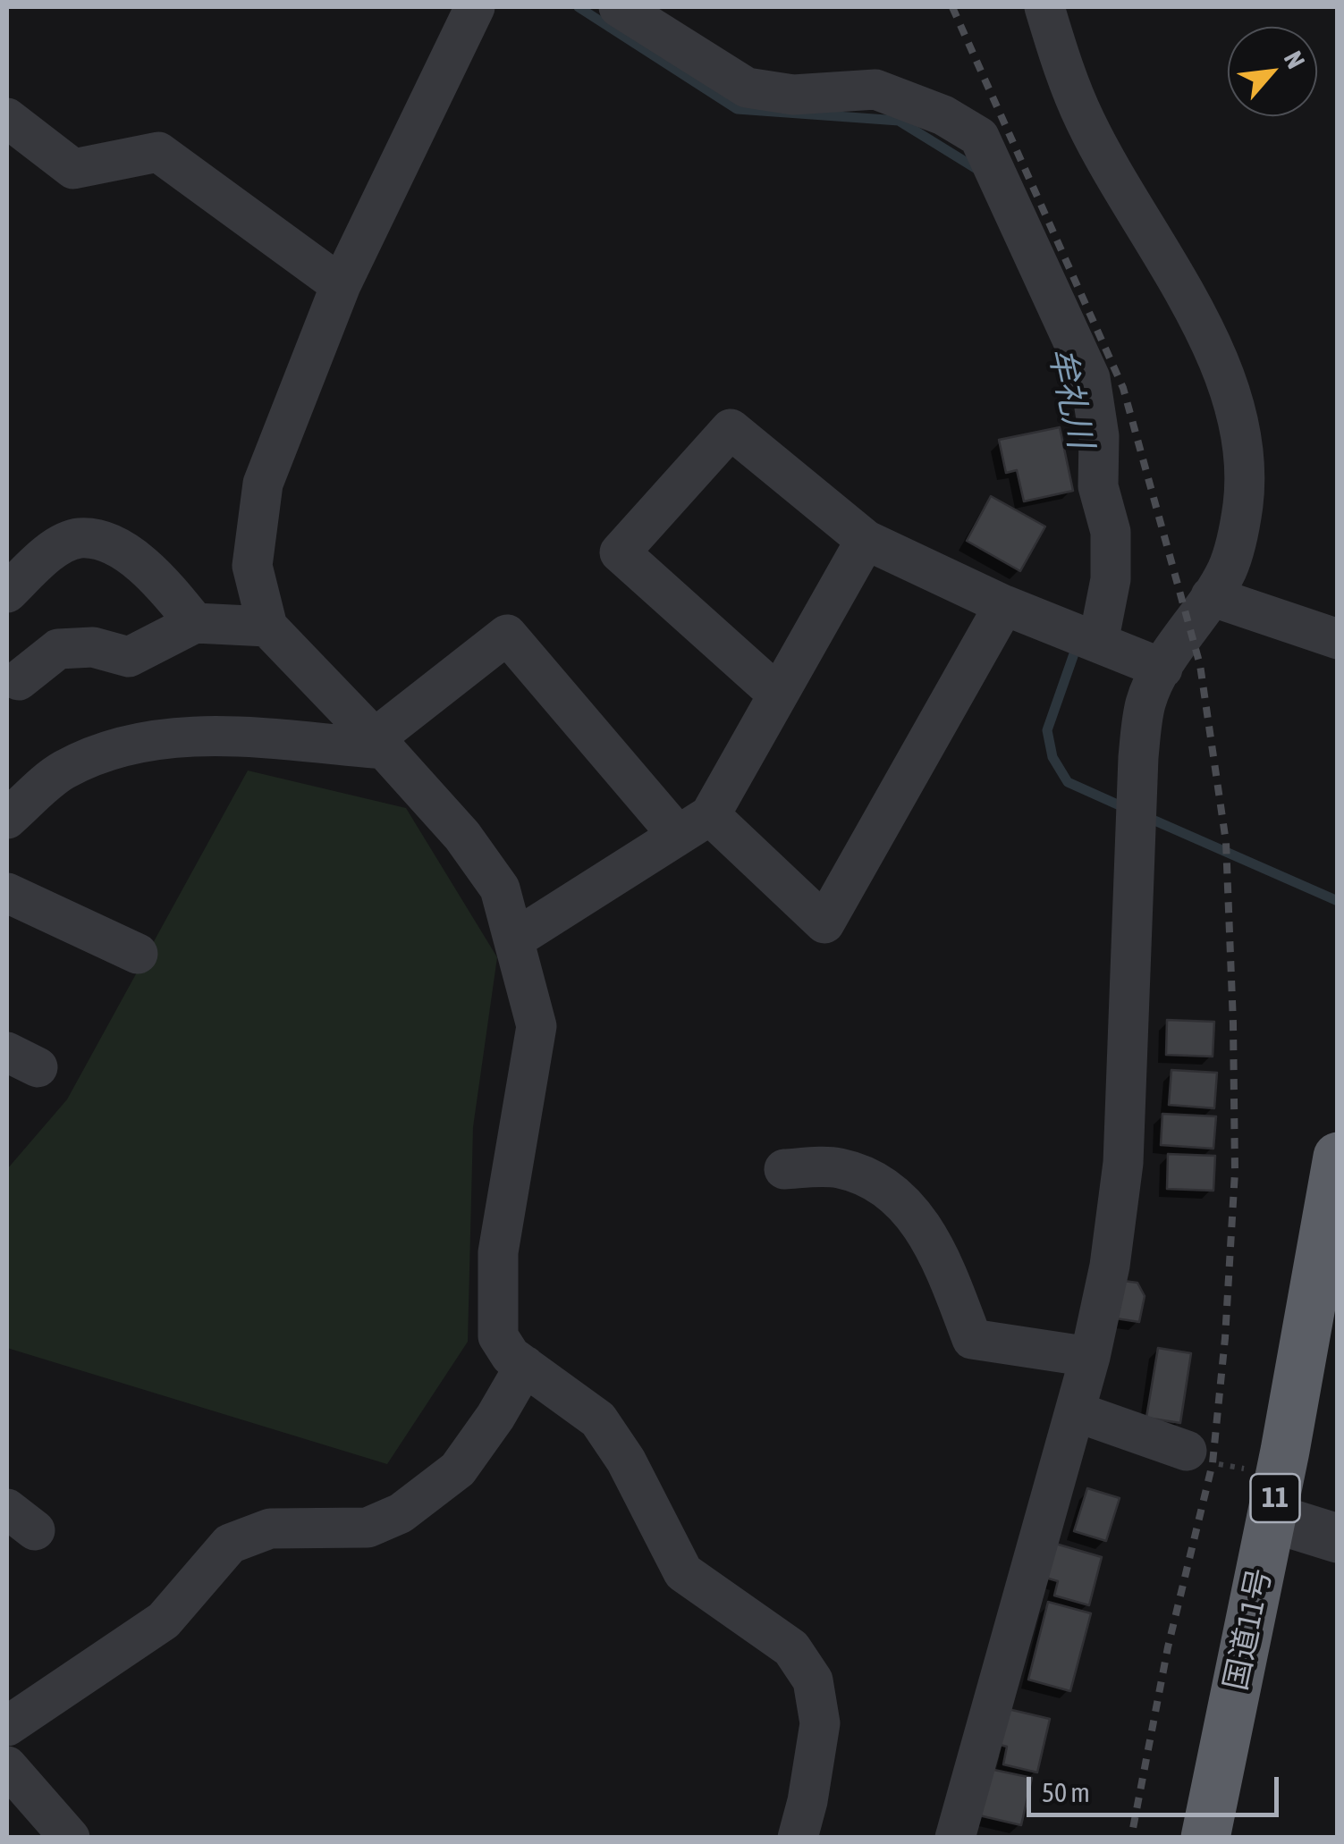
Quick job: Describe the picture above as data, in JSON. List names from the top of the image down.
{
  "streets": {
    "highway": ["11", "国道11号"]
  },
  "water": ["牟礼川"],
  "scale_bar": "50 m",
  "north": "top right"
}
